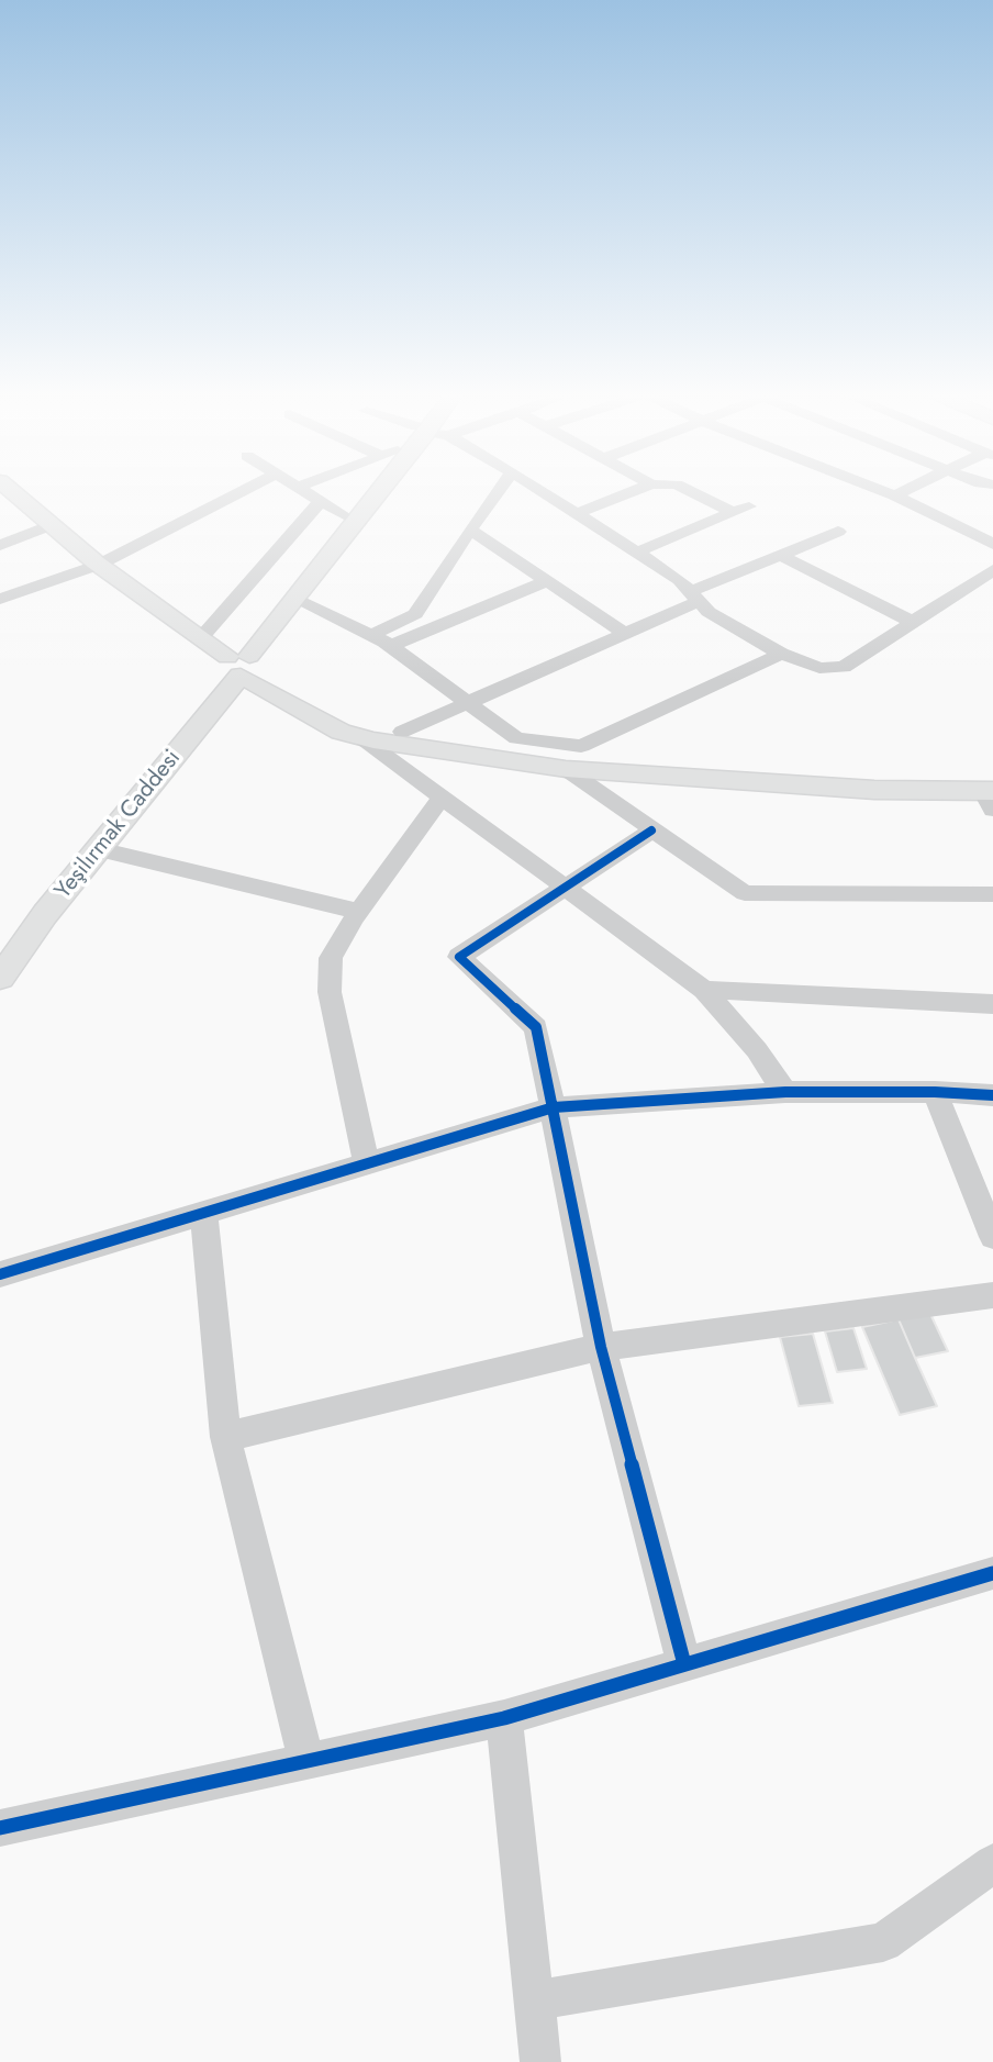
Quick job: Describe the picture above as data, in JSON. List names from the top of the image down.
{
  "streets": {
    "main road": ["Yeşilırmak Caddesi"]
  }
}
